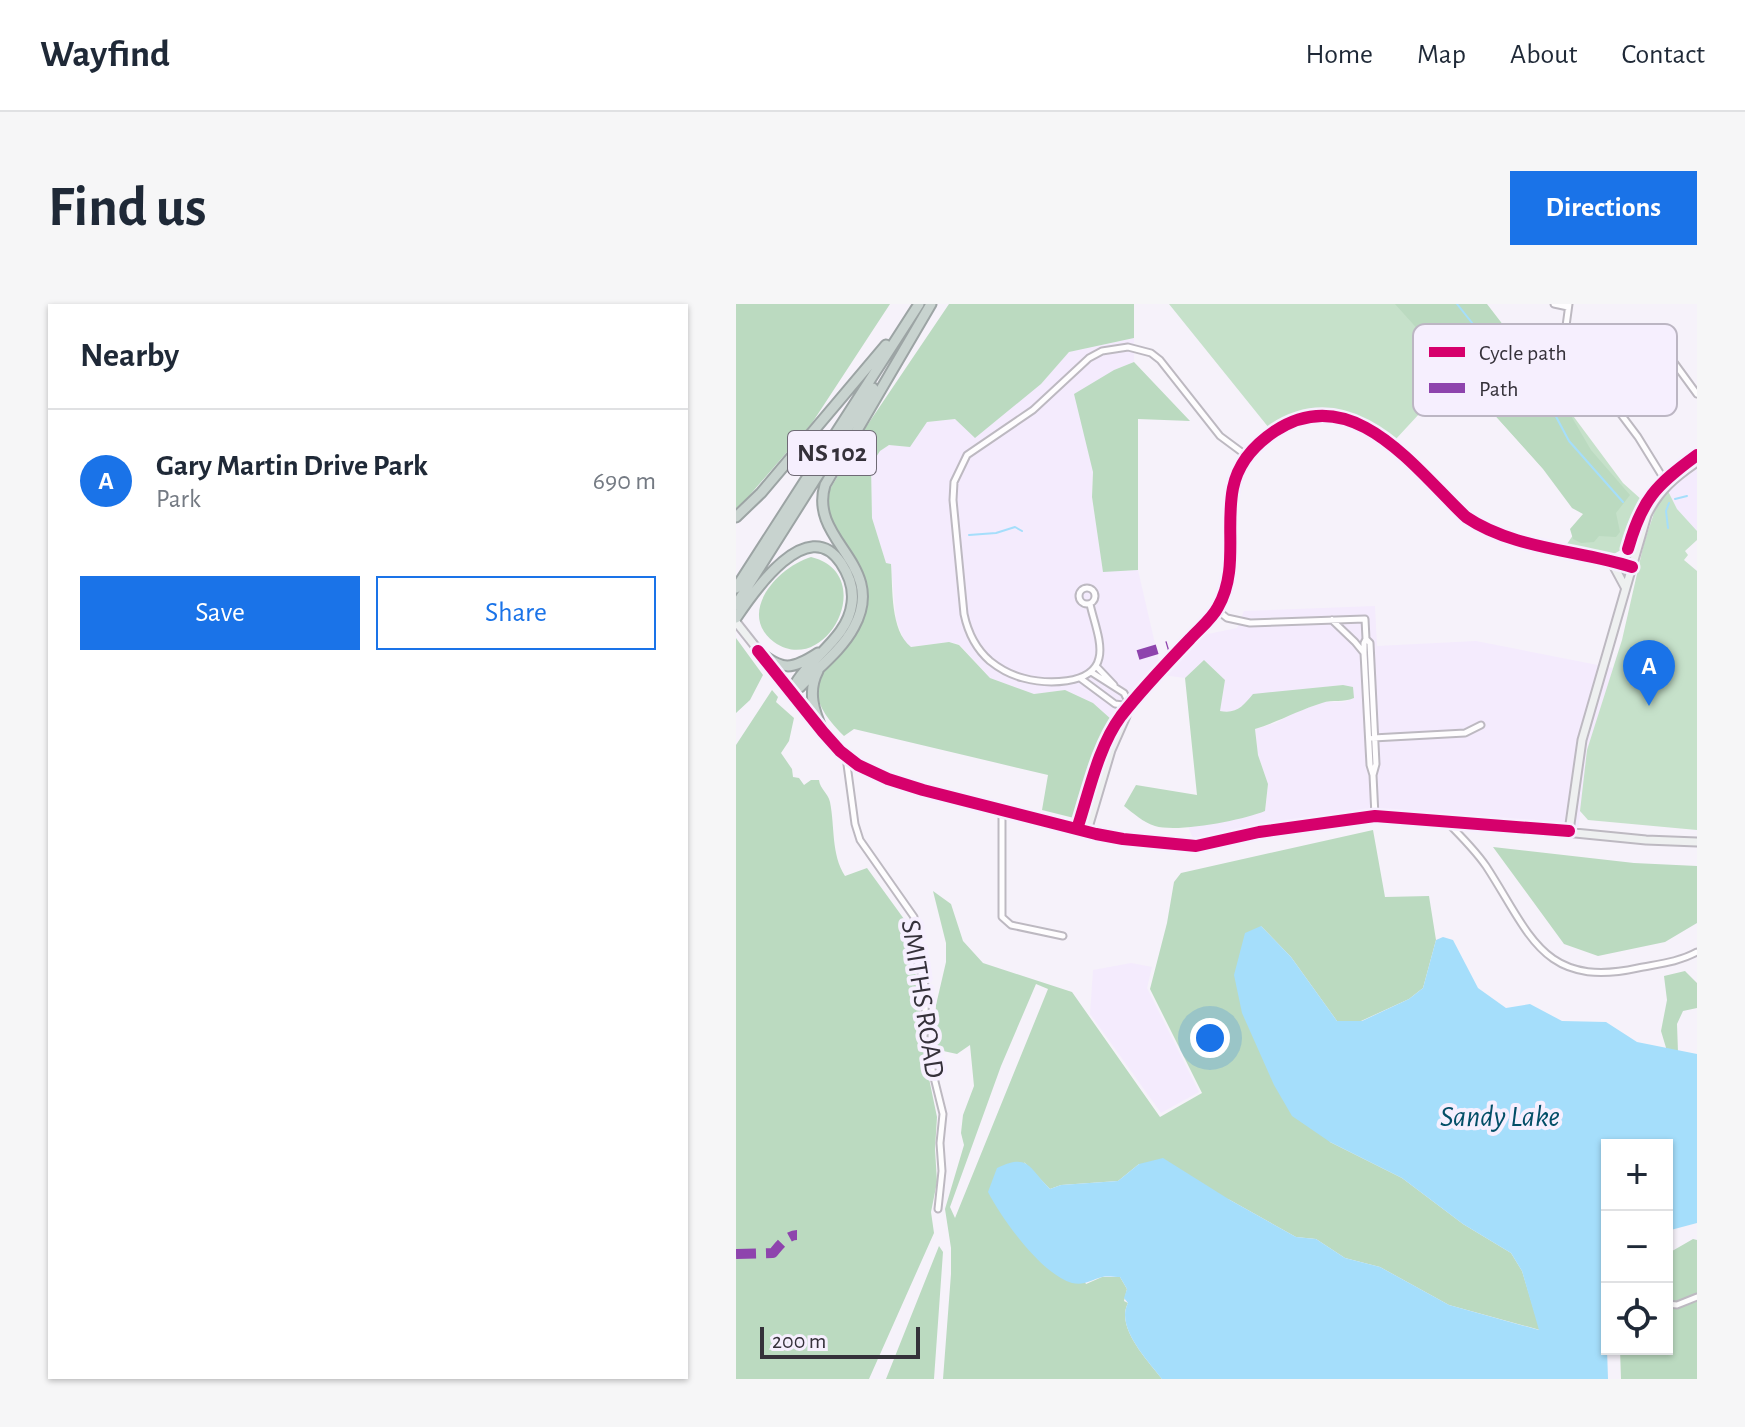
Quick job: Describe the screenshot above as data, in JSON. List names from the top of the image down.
{
  "streets": {
    "highway": ["NS 102"],
    "street": ["SMITHS ROAD"]
  },
  "water": ["Sandy Lake"],
  "legend": ["Cycle path", "Path"],
  "scale_bar": "200 m",
  "page": {
    "header": "Wayfind",
    "nav": [
      "Home",
      "Map",
      "About",
      "Contact"
    ],
    "buttons": [
      "Directions",
      ["Save", "Share"]
    ],
    "title": "Find us",
    "heading": "Nearby",
    "list": [
      {
        "mark": "A",
        "name": "Gary Martin Drive Park",
        "note": "Park",
        "value": "690 m"
      }
    ],
    "pins": "A",
    "map_buttons": ["+", "−"],
    "scale": "200 m"
  }
}
